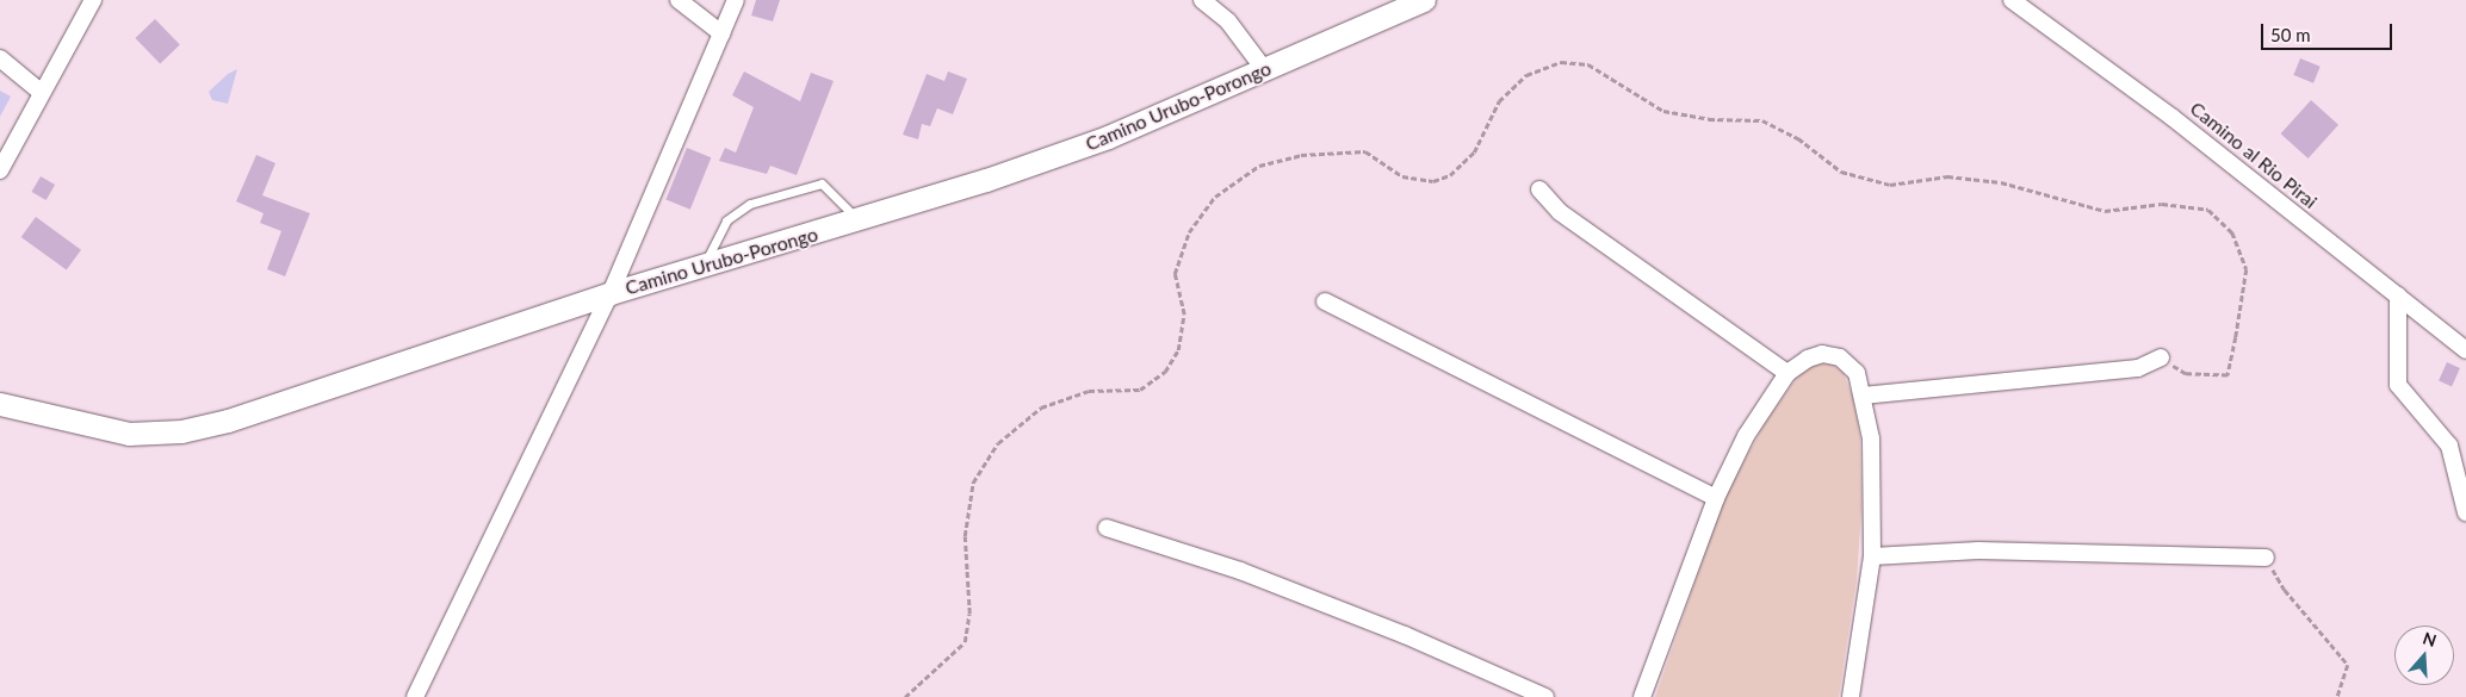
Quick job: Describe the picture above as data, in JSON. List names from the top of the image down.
{
  "streets": {
    "main road": ["Camino Urubo-Porongo"],
    "street": ["Camino al Rio Pirai"]
  },
  "scale_bar": "50 m",
  "north": "top"
}
